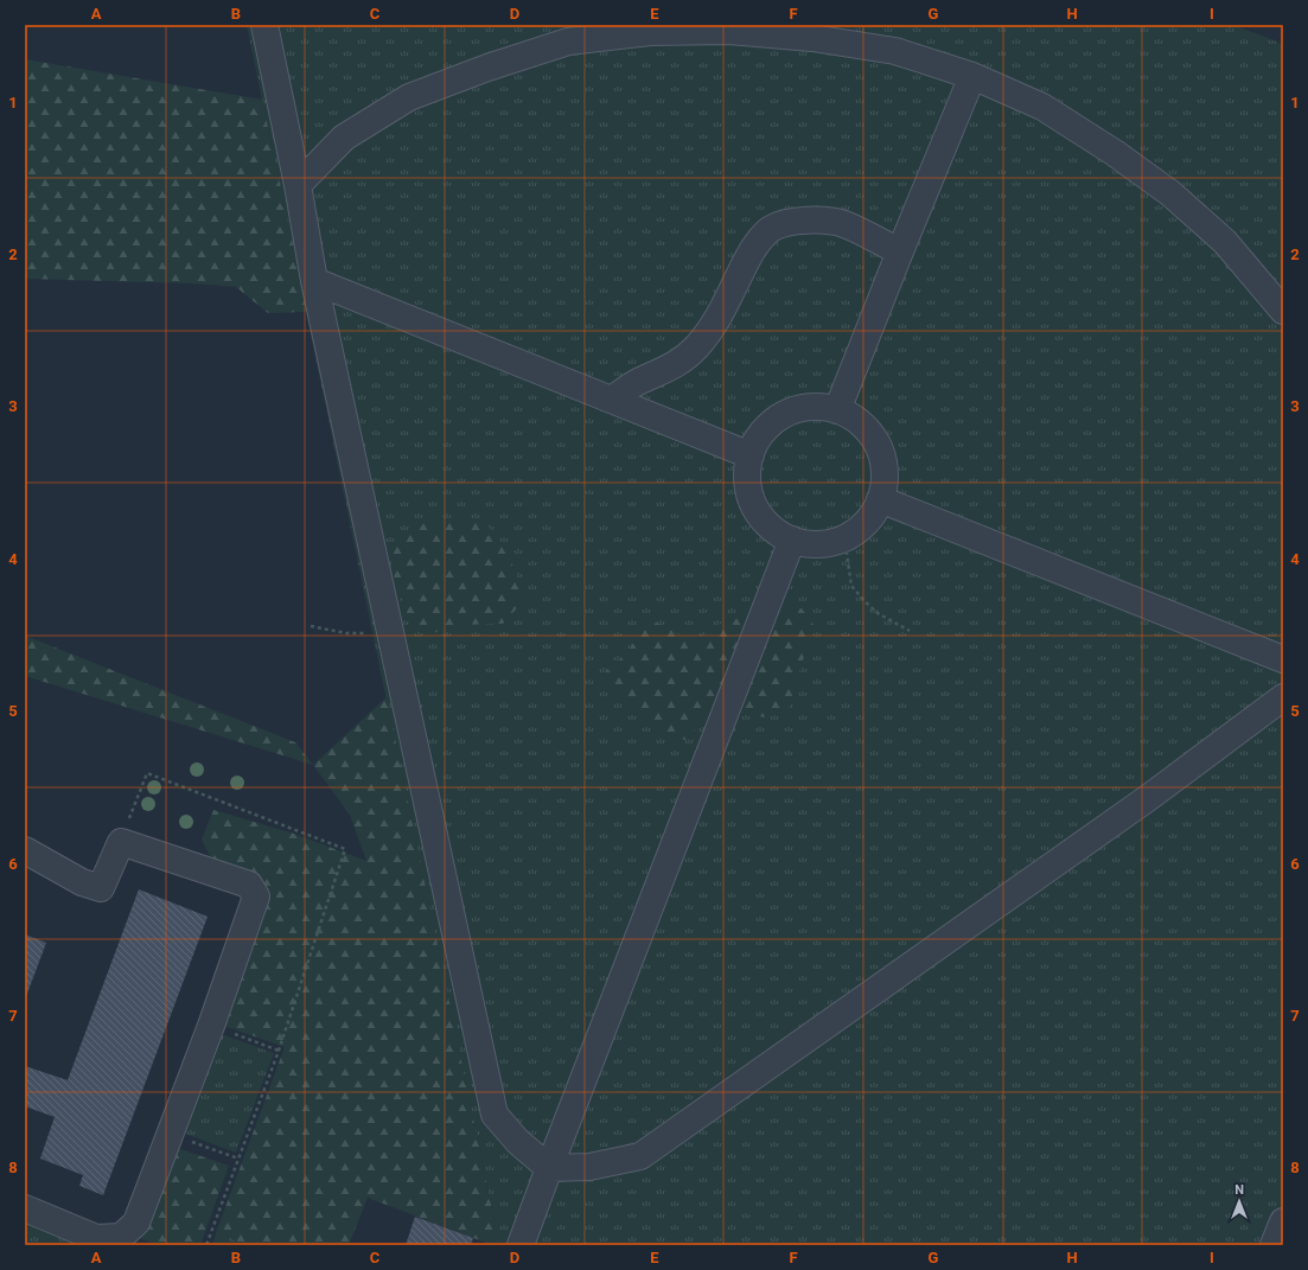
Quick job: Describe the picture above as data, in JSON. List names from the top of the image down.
{
  "north": "top",
  "grid": {
    "columns": [
      "A",
      "B",
      "C",
      "D",
      "E",
      "F",
      "G",
      "H",
      "I"
    ],
    "rows": [
      "1",
      "2",
      "3",
      "4",
      "5",
      "6",
      "7",
      "8"
    ]
  }
}
